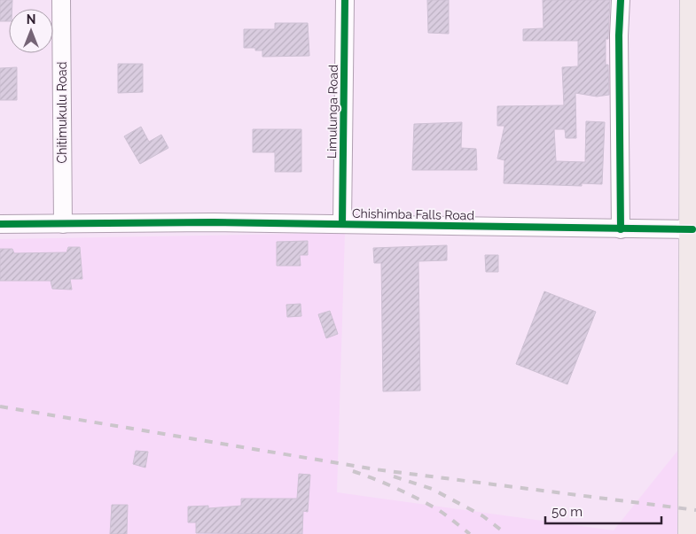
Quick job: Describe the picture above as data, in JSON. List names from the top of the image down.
{
  "streets": {
    "street": ["Limulunga Road", "Chitimukulu Road", "Chishimba Falls Road"]
  },
  "crossings": [
    ["Limulunga Road", "Chishimba Falls Road"],
    ["Chitimukulu Road", "Chishimba Falls Road"]
  ],
  "scale_bar": "50 m",
  "north": "top"
}
